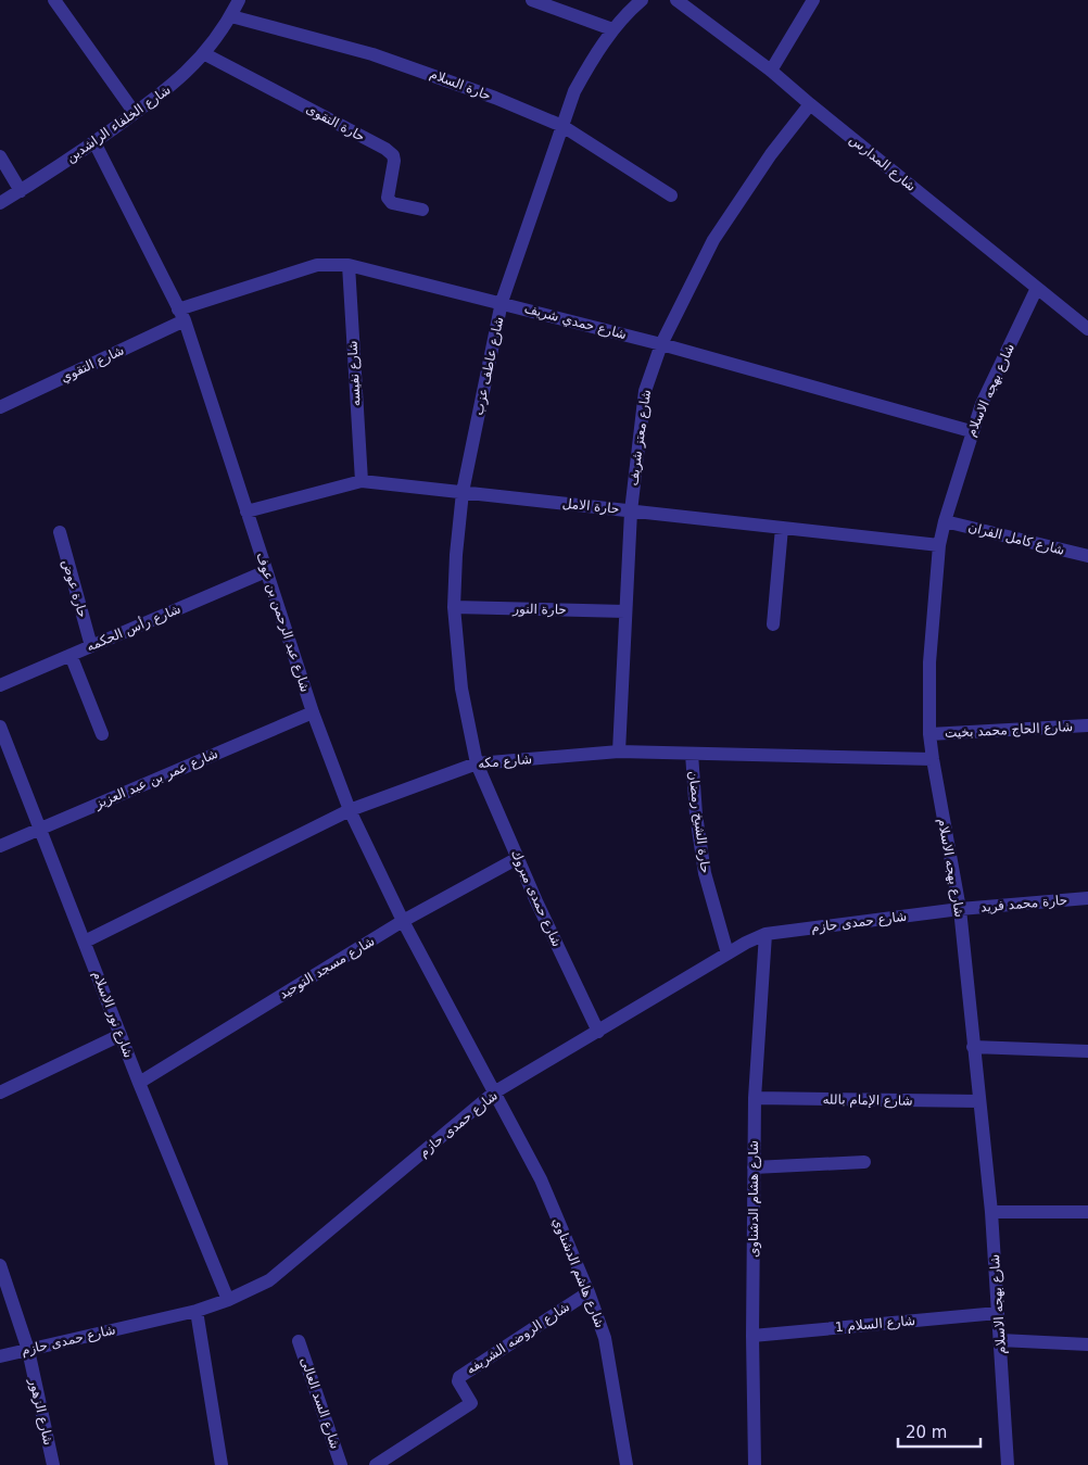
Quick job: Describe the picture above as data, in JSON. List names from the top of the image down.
{
  "streets": {
    "street": [
      "حارة السلام",
      "حارة التقوى",
      "شارع الخلفاء الراشدين",
      "شارع المدارس",
      "شارع حمدي شريف",
      "شارع التقوي",
      "شارع عاطف عزب",
      "شارع نفيسه",
      "شارع بهجه الاسلام",
      "شارع معتز شريف",
      "حارة الامل",
      "شارع كامل الفران",
      "حارة عوض",
      "حارة النور",
      "شارع عبد الرحمن بن عوف",
      "شارع رأس الحكمه",
      "شارع الحاج محمد بخيت",
      "شارع مكه",
      "شارع عمر بن عبد العزيز",
      "حارة الشيخ رمضان",
      "شارع حمدى مبروك",
      "حارة محمد فريد",
      "شارع حمدى حازم",
      "شارع مسجد التوحيد",
      "شارع نور الاسلام",
      "شارع الإمام بالله",
      "شارع هشام الدشناوى",
      "شارع هاشم الدشناوي",
      "شارع السلام 1",
      "شارع الروضه الشريفه",
      "شارع السد العالى",
      "شارع الزهور"
    ]
  },
  "crossings": [
    ["حارة السلام", "شارع الخلفاء الراشدين"],
    ["حارة السلام", "شارع عاطف عزب"],
    ["حارة التقوى", "شارع الخلفاء الراشدين"],
    ["شارع الخلفاء الراشدين", "شارع عبد الرحمن بن عوف"],
    ["شارع المدارس", "شارع بهجه الاسلام"],
    ["شارع المدارس", "شارع معتز شريف"],
    ["شارع حمدي شريف", "شارع التقوي"],
    ["شارع حمدي شريف", "شارع عاطف عزب"],
    ["شارع حمدي شريف", "شارع نفيسه"],
    ["شارع حمدي شريف", "شارع بهجه الاسلام"],
    ["شارع حمدي شريف", "شارع معتز شريف"],
    ["شارع حمدي شريف", "شارع عبد الرحمن بن عوف"],
    ["شارع التقوي", "شارع عبد الرحمن بن عوف"],
    ["شارع عاطف عزب", "حارة الامل"],
    ["شارع عاطف عزب", "حارة النور"],
    ["شارع عاطف عزب", "شارع مكه"],
    ["شارع عاطف عزب", "شارع حمدى مبروك"],
    ["شارع نفيسه", "حارة الامل"],
    ["شارع بهجه الاسلام", "حارة الامل"],
    ["شارع بهجه الاسلام", "شارع كامل الفران"],
    ["شارع بهجه الاسلام", "شارع الحاج محمد بخيت"],
    ["شارع بهجه الاسلام", "شارع مكه"],
    ["شارع بهجه الاسلام", "حارة محمد فريد"],
    ["شارع بهجه الاسلام", "شارع حمدى حازم"],
    ["شارع بهجه الاسلام", "شارع الإمام بالله"],
    ["شارع بهجه الاسلام", "شارع السلام 1"],
    ["شارع معتز شريف", "حارة الامل"],
    ["شارع معتز شريف", "حارة النور"],
    ["شارع معتز شريف", "شارع مكه"],
    ["حارة الامل", "شارع عبد الرحمن بن عوف"],
    ["حارة عوض", "شارع رأس الحكمه"],
    ["شارع عبد الرحمن بن عوف", "شارع رأس الحكمه"],
    ["شارع عبد الرحمن بن عوف", "شارع مكه"],
    ["شارع عبد الرحمن بن عوف", "شارع عمر بن عبد العزيز"],
    ["شارع عبد الرحمن بن عوف", "شارع حمدى حازم"],
    ["شارع عبد الرحمن بن عوف", "شارع مسجد التوحيد"],
    ["شارع عبد الرحمن بن عوف", "شارع هاشم الدشناوي"],
    ["شارع مكه", "حارة الشيخ رمضان"],
    ["شارع مكه", "شارع حمدى مبروك"],
    ["شارع مكه", "شارع نور الاسلام"],
    ["شارع عمر بن عبد العزيز", "شارع نور الاسلام"],
    ["حارة الشيخ رمضان", "شارع حمدى حازم"],
    ["شارع حمدى مبروك", "شارع حمدى حازم"],
    ["شارع حمدى مبروك", "شارع مسجد التوحيد"],
    ["حارة محمد فريد", "شارع حمدى حازم"],
    ["شارع حمدى حازم", "شارع نور الاسلام"],
    ["شارع حمدى حازم", "شارع هشام الدشناوى"],
    ["شارع حمدى حازم", "شارع هاشم الدشناوي"],
    ["شارع حمدى حازم", "شارع الزهور"],
    ["شارع مسجد التوحيد", "شارع نور الاسلام"],
    ["شارع الإمام بالله", "شارع هشام الدشناوى"],
    ["شارع هشام الدشناوى", "شارع السلام 1"],
    ["شارع هاشم الدشناوي", "شارع الروضه الشريفه"]
  ],
  "scale_bar": "20 m"
}
